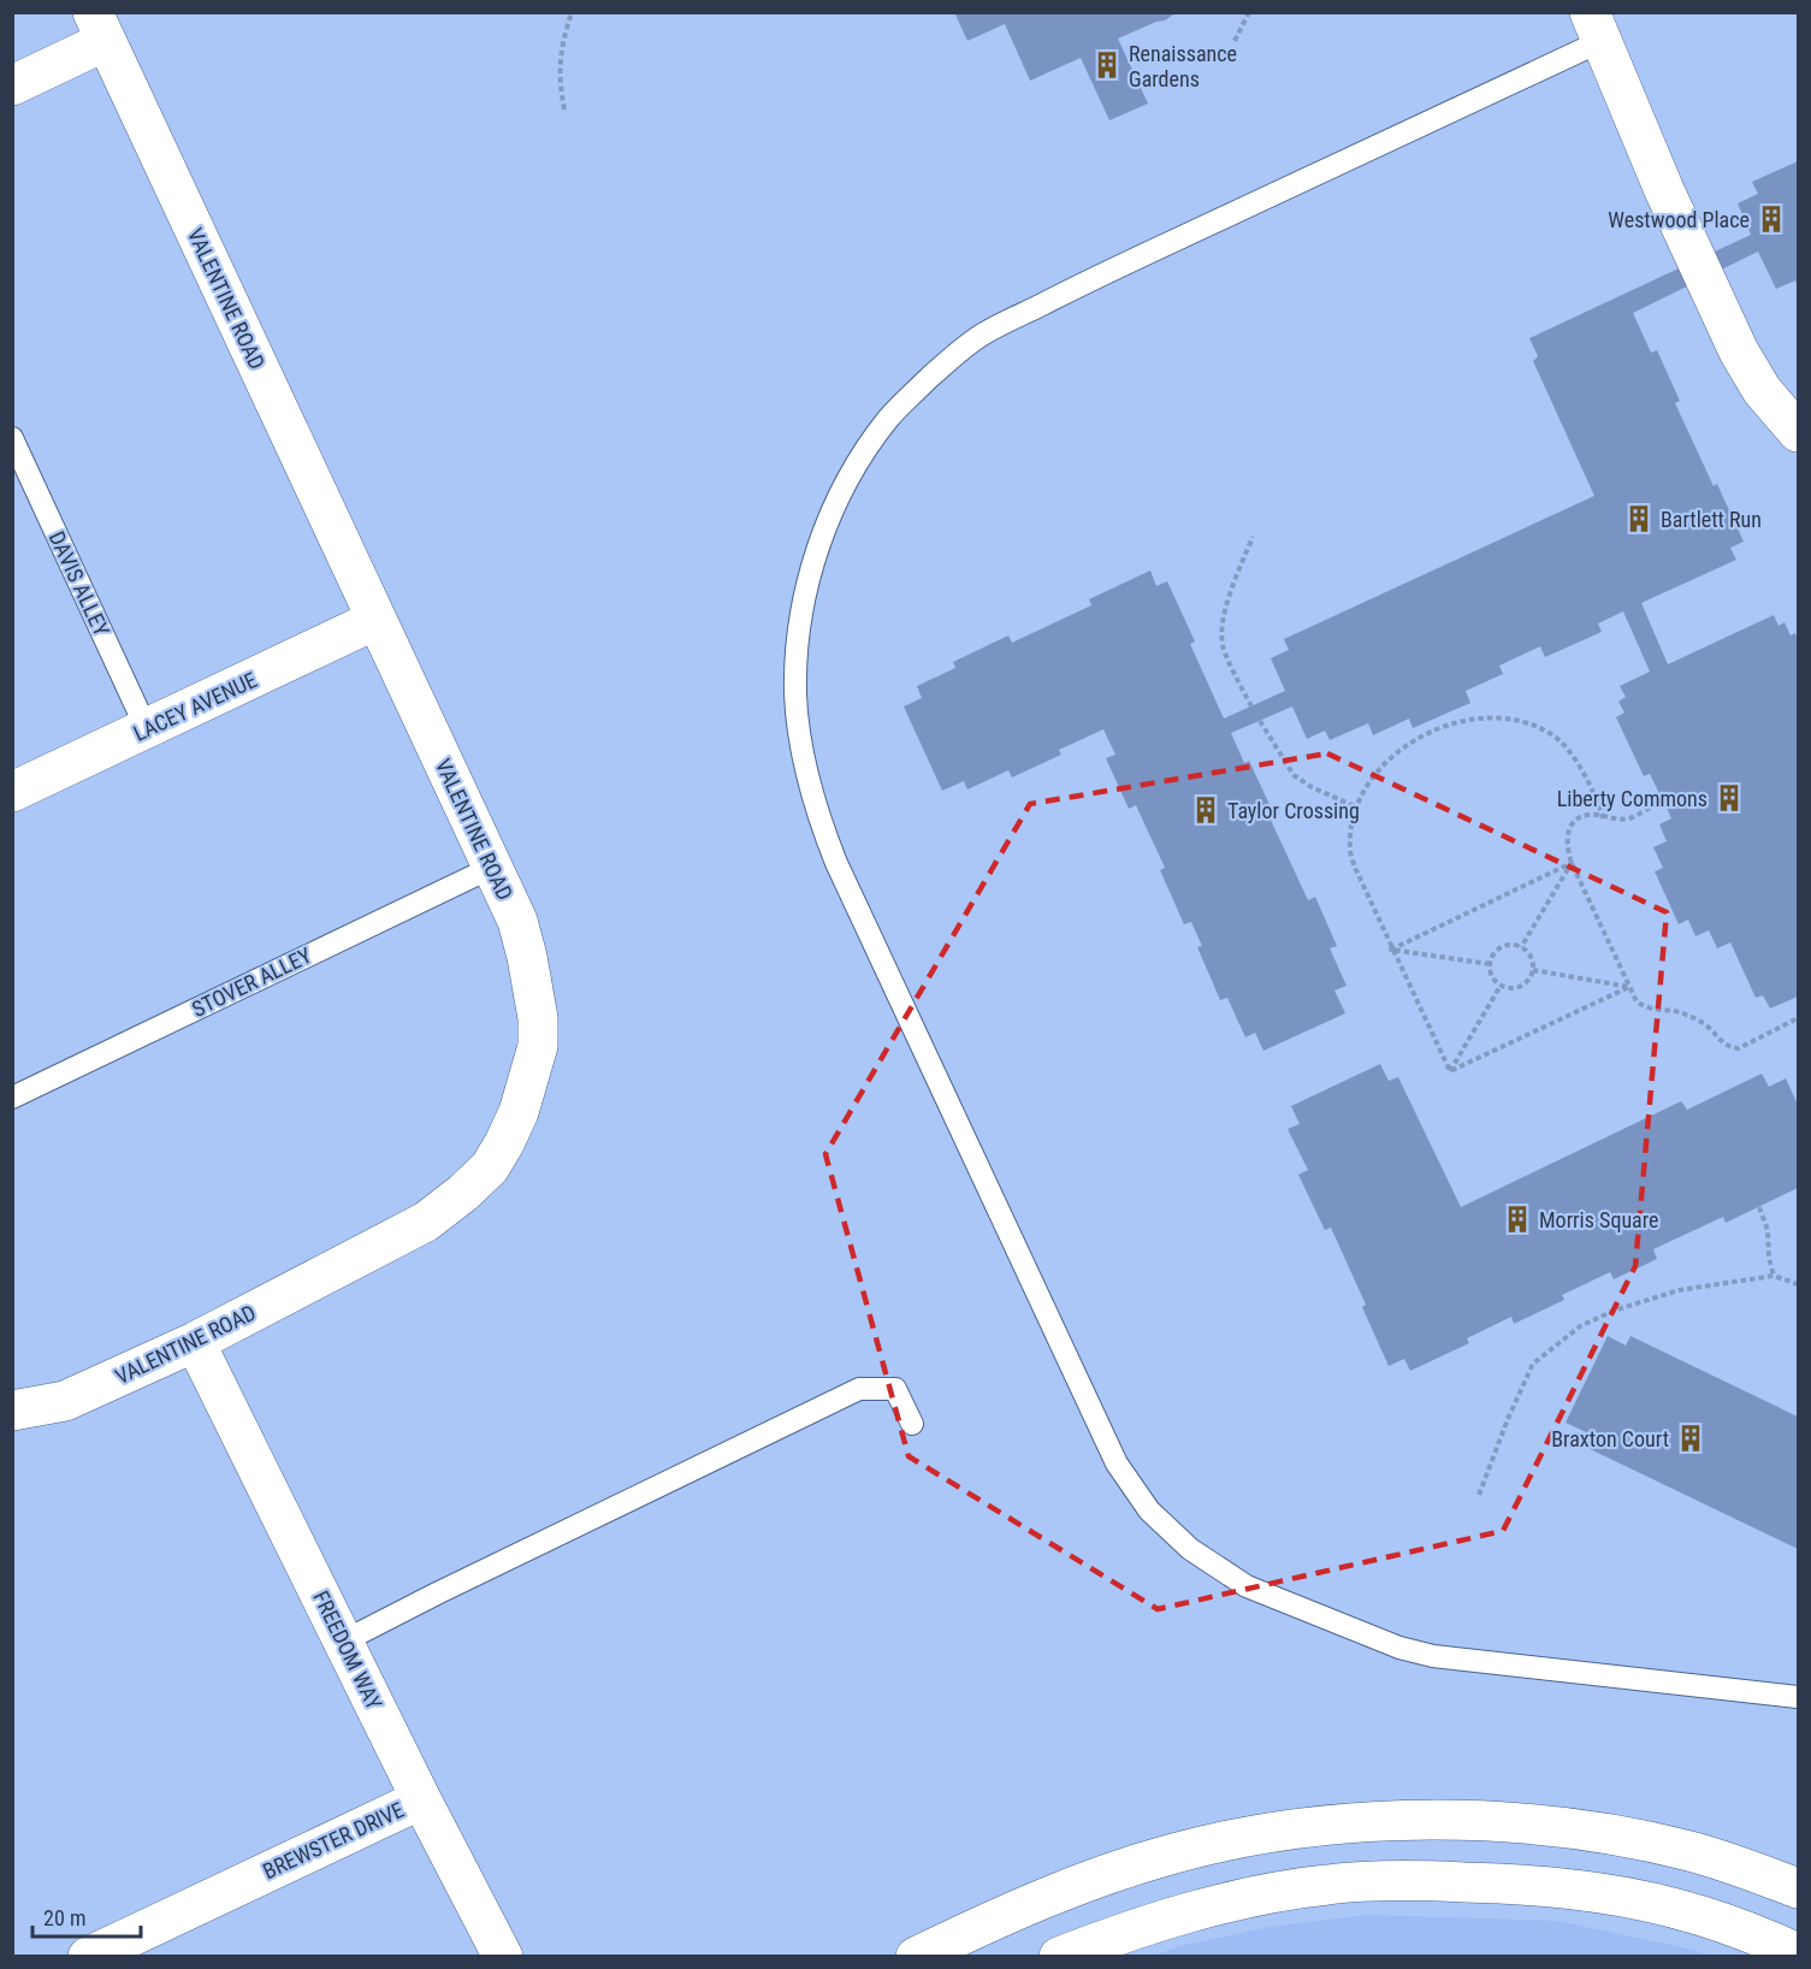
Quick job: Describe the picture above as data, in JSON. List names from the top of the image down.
{
  "streets": {
    "street": [
      "VALENTINE ROAD",
      "LACEY AVENUE",
      "FREEDOM WAY",
      "BREWSTER DRIVE"
    ],
    "lane": ["DAVIS ALLEY", "STOVER ALLEY"]
  },
  "crossings": [
    ["VALENTINE ROAD", "LACEY AVENUE"],
    ["VALENTINE ROAD", "STOVER ALLEY"],
    ["VALENTINE ROAD", "FREEDOM WAY"],
    ["DAVIS ALLEY", "LACEY AVENUE"],
    ["FREEDOM WAY", "BREWSTER DRIVE"]
  ],
  "places": {
    "building": [
      "Renaissance Gardens",
      "Westwood Place",
      "Bartlett Run",
      "Liberty Commons",
      "Taylor Crossing",
      "Morris Square",
      "Braxton Court"
    ]
  },
  "scale_bar": "20 m"
}
